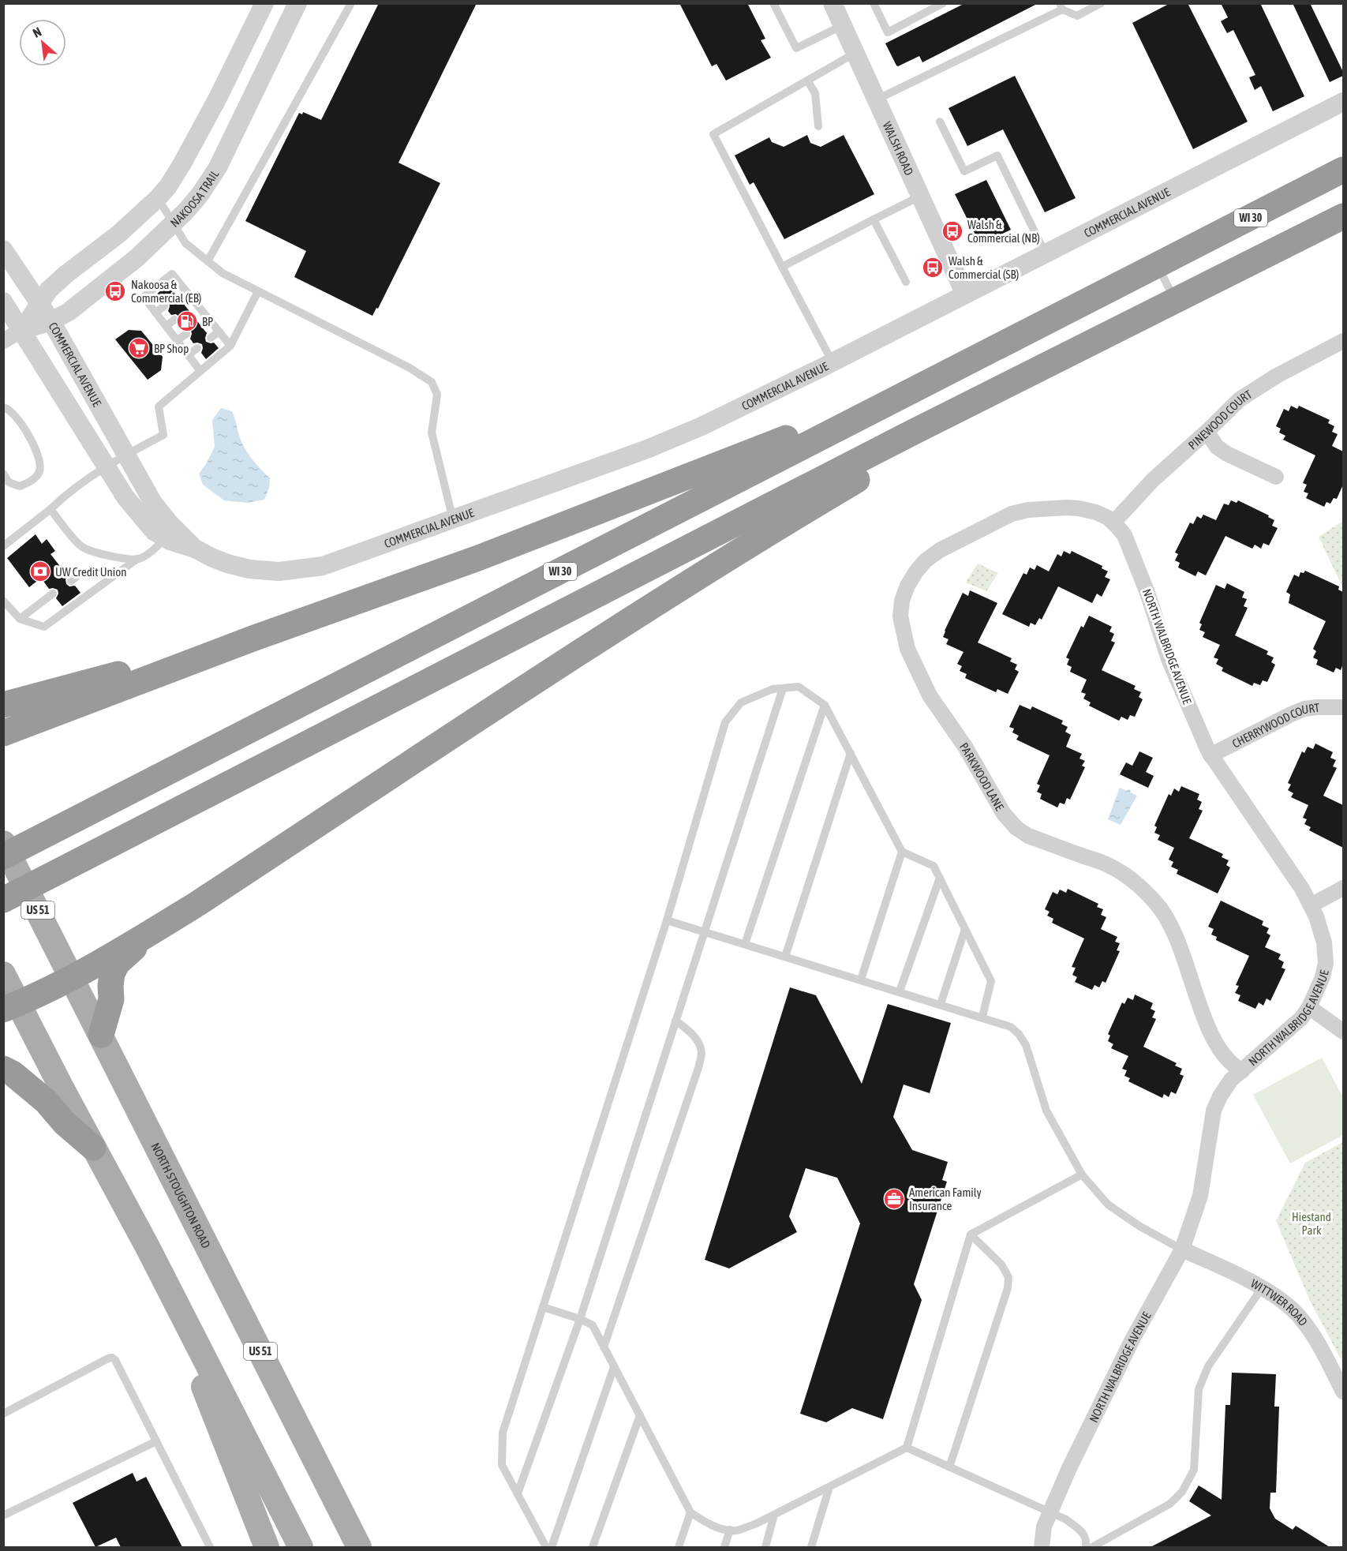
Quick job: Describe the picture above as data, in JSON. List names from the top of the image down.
{
  "streets": {
    "highway": ["WI 30"],
    "main road": ["US 51", "NORTH STOUGHTON ROAD"],
    "street": [
      "WALSH ROAD",
      "NAKOOSA TRAIL",
      "COMMERCIAL AVENUE",
      "PINEWOOD COURT",
      "NORTH WALBRIDGE AVENUE",
      "CHERRYWOOD COURT",
      "PARKWOOD LANE",
      "WITTWER ROAD"
    ]
  },
  "crossings": [
    ["WALSH ROAD", "COMMERCIAL AVENUE"],
    ["NAKOOSA TRAIL", "COMMERCIAL AVENUE"],
    ["PINEWOOD COURT", "NORTH WALBRIDGE AVENUE"],
    ["NORTH WALBRIDGE AVENUE", "CHERRYWOOD COURT"],
    ["NORTH WALBRIDGE AVENUE", "PARKWOOD LANE"],
    ["NORTH WALBRIDGE AVENUE", "WITTWER ROAD"]
  ],
  "parks": ["Hiestand Park"],
  "places": {
    "bus stop": ["Walsh & Commercial (NB)", "Walsh & Commercial (SB)", "Nakoosa & Commercial (EB)"],
    "fuel station": ["BP"],
    "supermarket": ["BP Shop"],
    "bank": ["UW Credit Union"],
    "office": ["American Family Insurance"]
  },
  "north": "top left"
}
